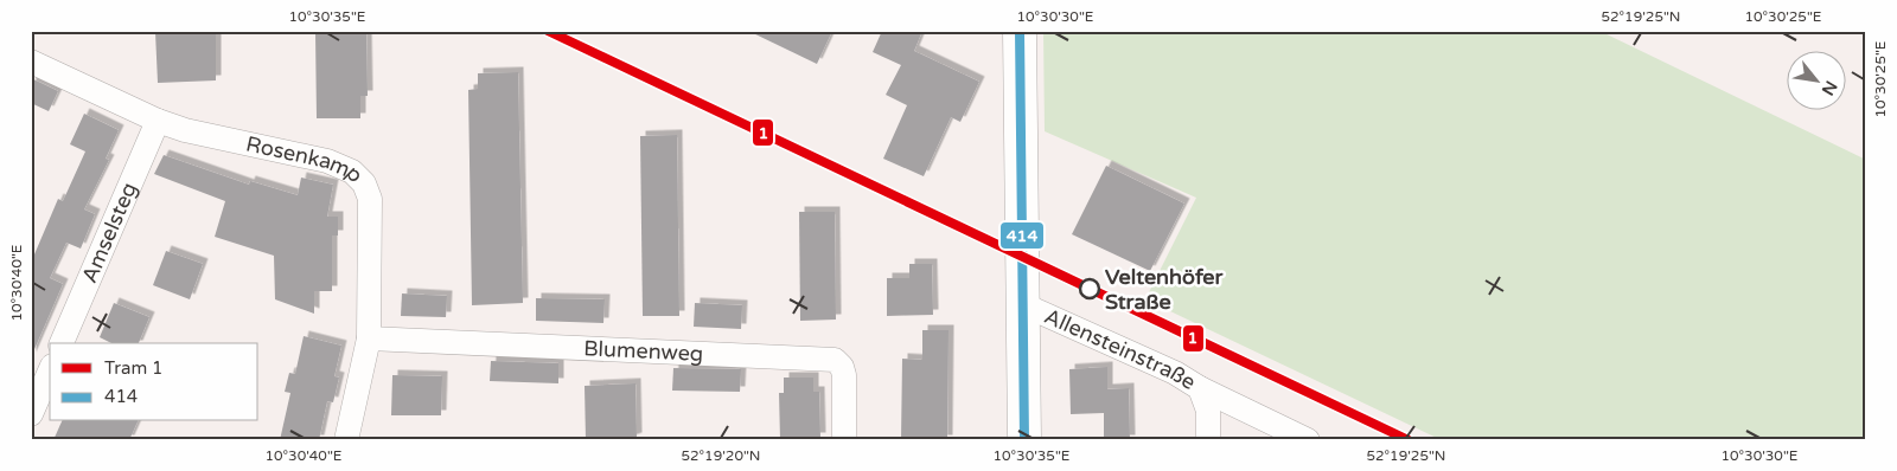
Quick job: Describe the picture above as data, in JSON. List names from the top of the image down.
{
  "streets": {
    "street": [
      "Rosenkamp",
      "Amselsteg",
      "Blumenweg",
      "Allensteinstraße"
    ]
  },
  "crossings": [
    ["Rosenkamp", "Amselsteg"],
    ["Rosenkamp", "Blumenweg"]
  ],
  "places": ["Veltenhöfer Straße"],
  "lines": ["tram line 1", "transit line 414"],
  "legend": ["Tram 1", "414"],
  "north": "bottom right",
  "coordinates": [
    "10°30'35\"E",
    "10°30'30\"E",
    "52°19'25\"N",
    "10°30'25\"E",
    "10°30'40\"E",
    "52°19'20\"N"
  ]
}
